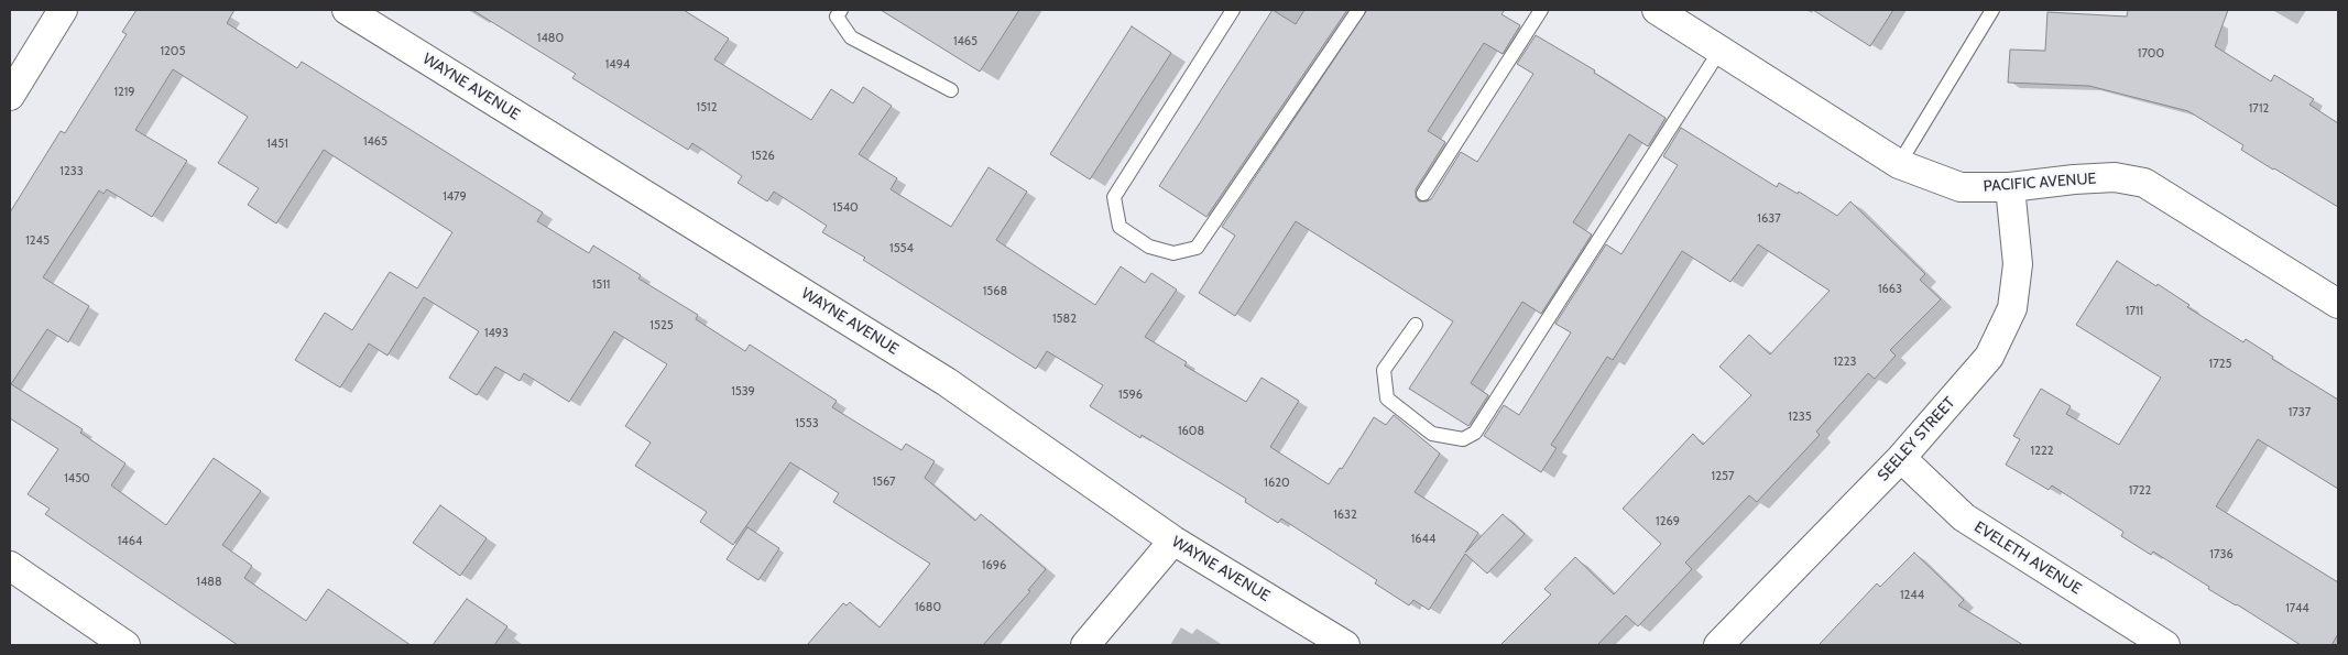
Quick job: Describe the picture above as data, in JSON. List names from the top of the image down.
{
  "streets": {
    "street": [
      "WAYNE AVENUE",
      "PACIFIC AVENUE",
      "SEELEY STREET",
      "EVELETH AVENUE"
    ]
  },
  "crossings": [
    ["PACIFIC AVENUE", "SEELEY STREET"],
    ["SEELEY STREET", "EVELETH AVENUE"]
  ],
  "house_numbers": [
    "1480",
    "1465",
    "1205",
    "1700",
    "1494",
    "1219",
    "1512",
    "1712",
    "1465",
    "1451",
    "1526",
    "1233",
    "1479",
    "1540",
    "1637",
    "1245",
    "1554",
    "1511",
    "1663",
    "1568",
    "1711",
    "1582",
    "1525",
    "1493",
    "1223",
    "1725",
    "1539",
    "1596",
    "1737",
    "1235",
    "1553",
    "1608",
    "1222",
    "1257",
    "1450",
    "1567",
    "1620",
    "1722",
    "1632",
    "1269",
    "1644",
    "1464",
    "1736",
    "1696",
    "1488",
    "1244",
    "1680",
    "1744"
  ]
}
